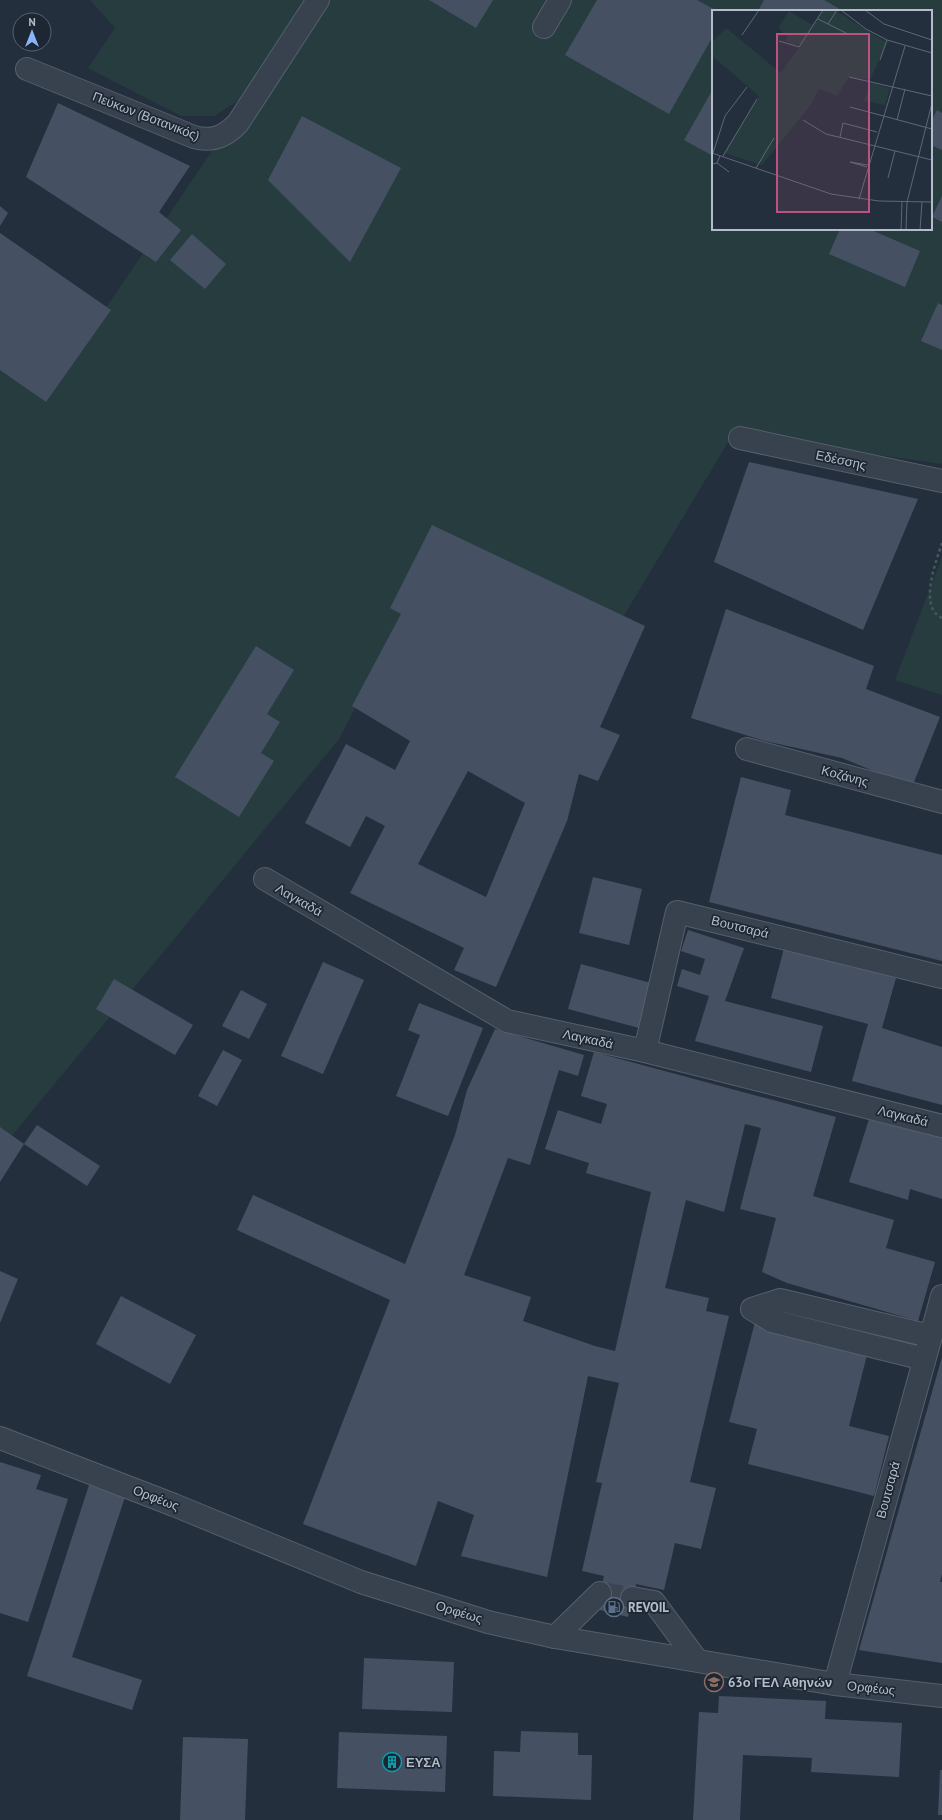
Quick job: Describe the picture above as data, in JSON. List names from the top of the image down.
{
  "streets": {
    "street": [
      "Πεύκων (Βοτανικός)",
      "Εδέσσης",
      "Κοζάνης",
      "Λαγκαδά",
      "Βουτσαρά",
      "Ορφέως"
    ]
  },
  "crossings": [
    ["Λαγκαδά", "Βουτσαρά"],
    ["Βουτσαρά", "Ορφέως"]
  ],
  "places": {
    "fuel station": ["REVOIL"],
    "school or university": ["63ο ΓΕΛ Αθηνών"],
    "building": ["ΕΥΣΑ"]
  },
  "north": "top"
}
